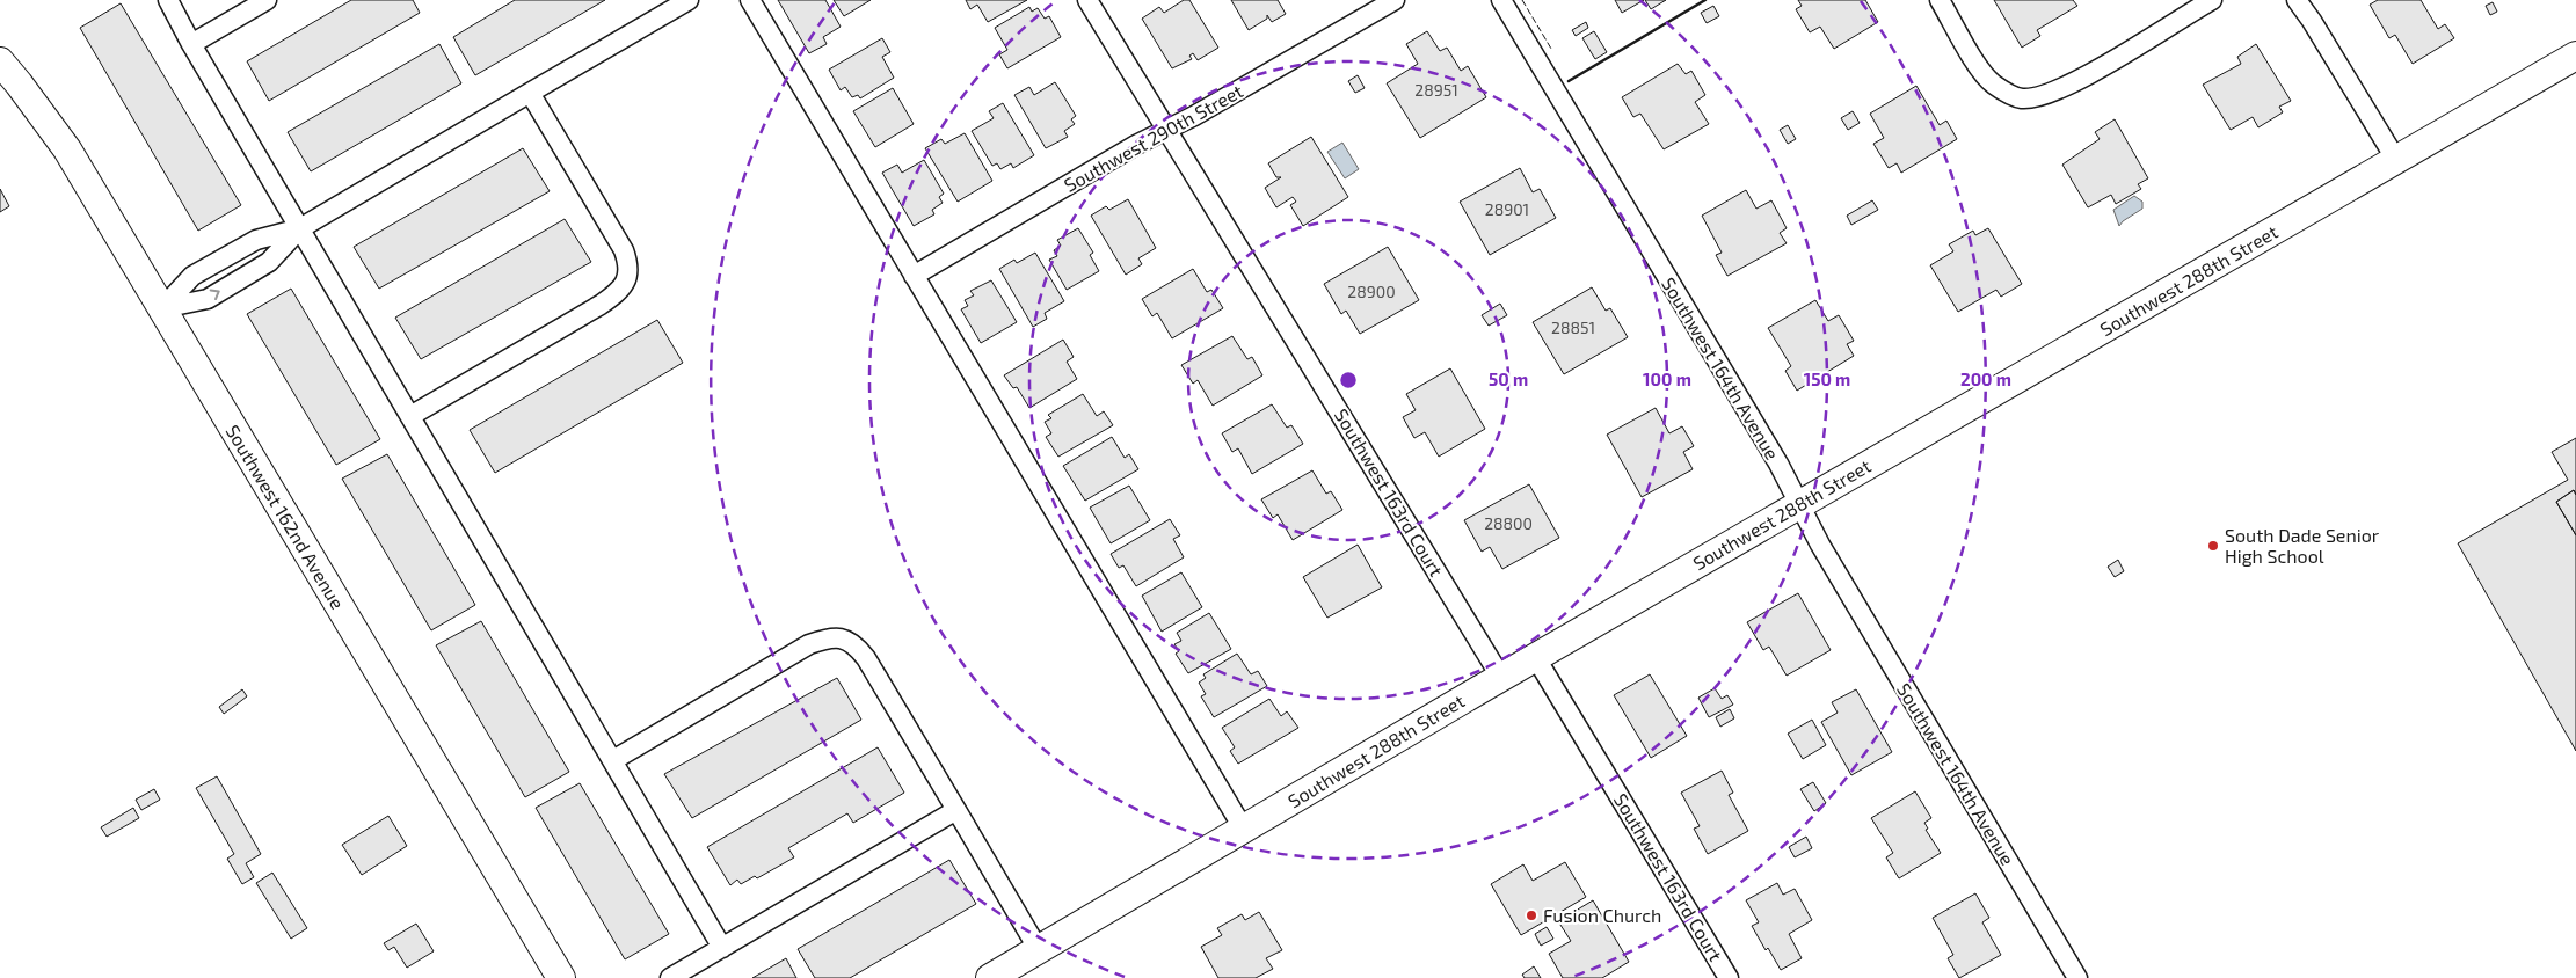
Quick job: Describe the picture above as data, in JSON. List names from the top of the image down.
{
  "streets": {
    "street": [
      "Southwest 290th Street",
      "Southwest 288th Street",
      "Southwest 164th Avenue",
      "Southwest 163rd Court",
      "Southwest 162nd Avenue"
    ]
  },
  "crossings": [
    ["Southwest 290th Street", "Southwest 163rd Court"],
    ["Southwest 288th Street", "Southwest 164th Avenue"],
    ["Southwest 288th Street", "Southwest 163rd Court"]
  ],
  "places": ["South Dade Senior High School", "Fusion Church"],
  "house_numbers": [
    "28951",
    "28901",
    "28900",
    "28851",
    "28800"
  ],
  "rings": [
    "50 m",
    "100 m",
    "150 m",
    "200 m"
  ]
}
